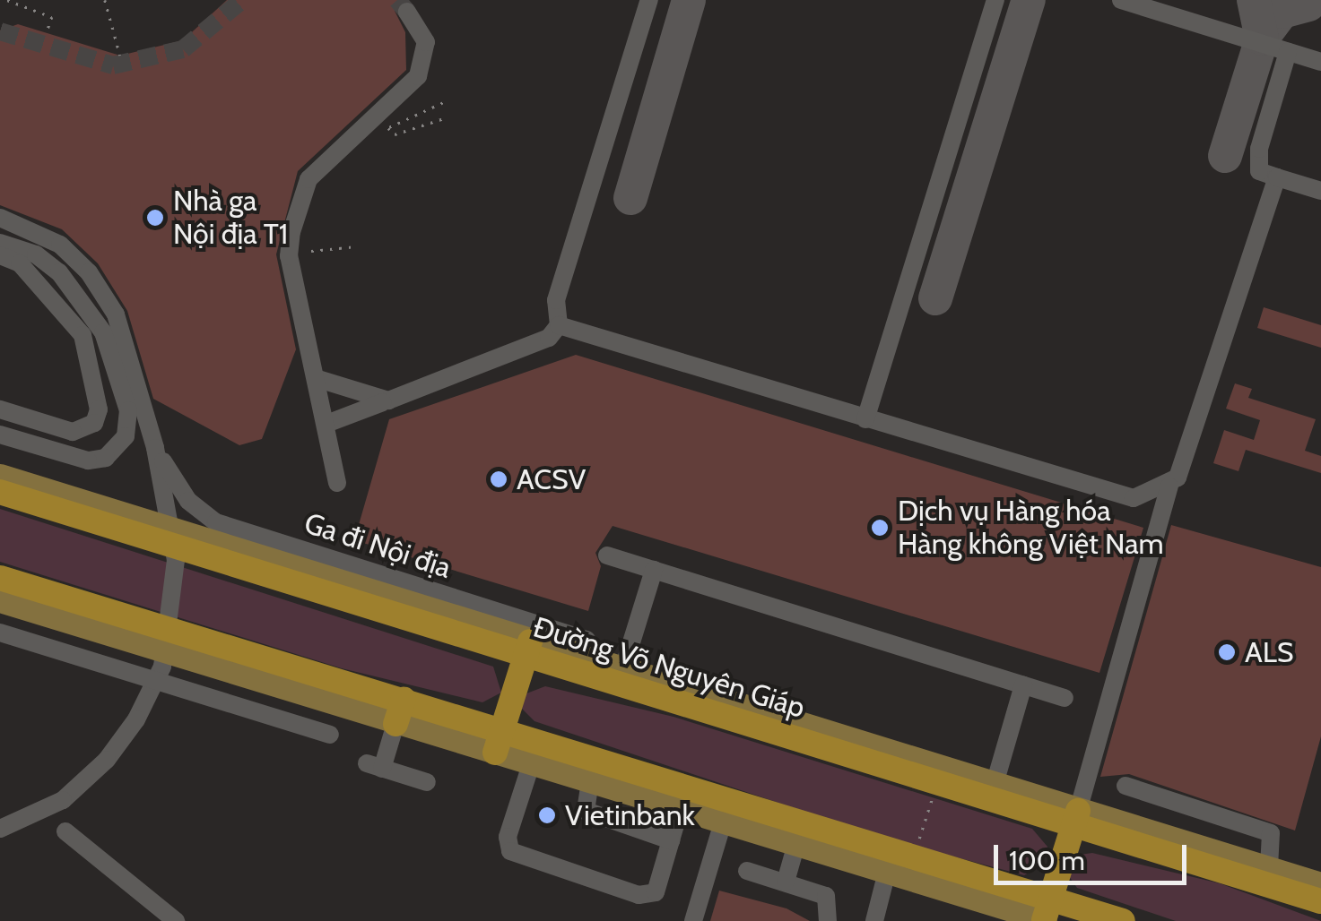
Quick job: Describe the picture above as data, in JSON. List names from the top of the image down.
{
  "streets": {
    "highway": ["Đường Võ Nguyên Giáp"],
    "street": ["Ga đi Nội địa"]
  },
  "crossings": [
    ["Ga đi Nội địa", "Đường Võ Nguyên Giáp"]
  ],
  "places": [
    "Nhà ga Nội địa T1",
    "ACSV",
    "Dịch vụ Hàng hóa Hàng không Việt Nam",
    "ALS",
    "Vietinbank"
  ],
  "scale_bar": "100 m"
}
